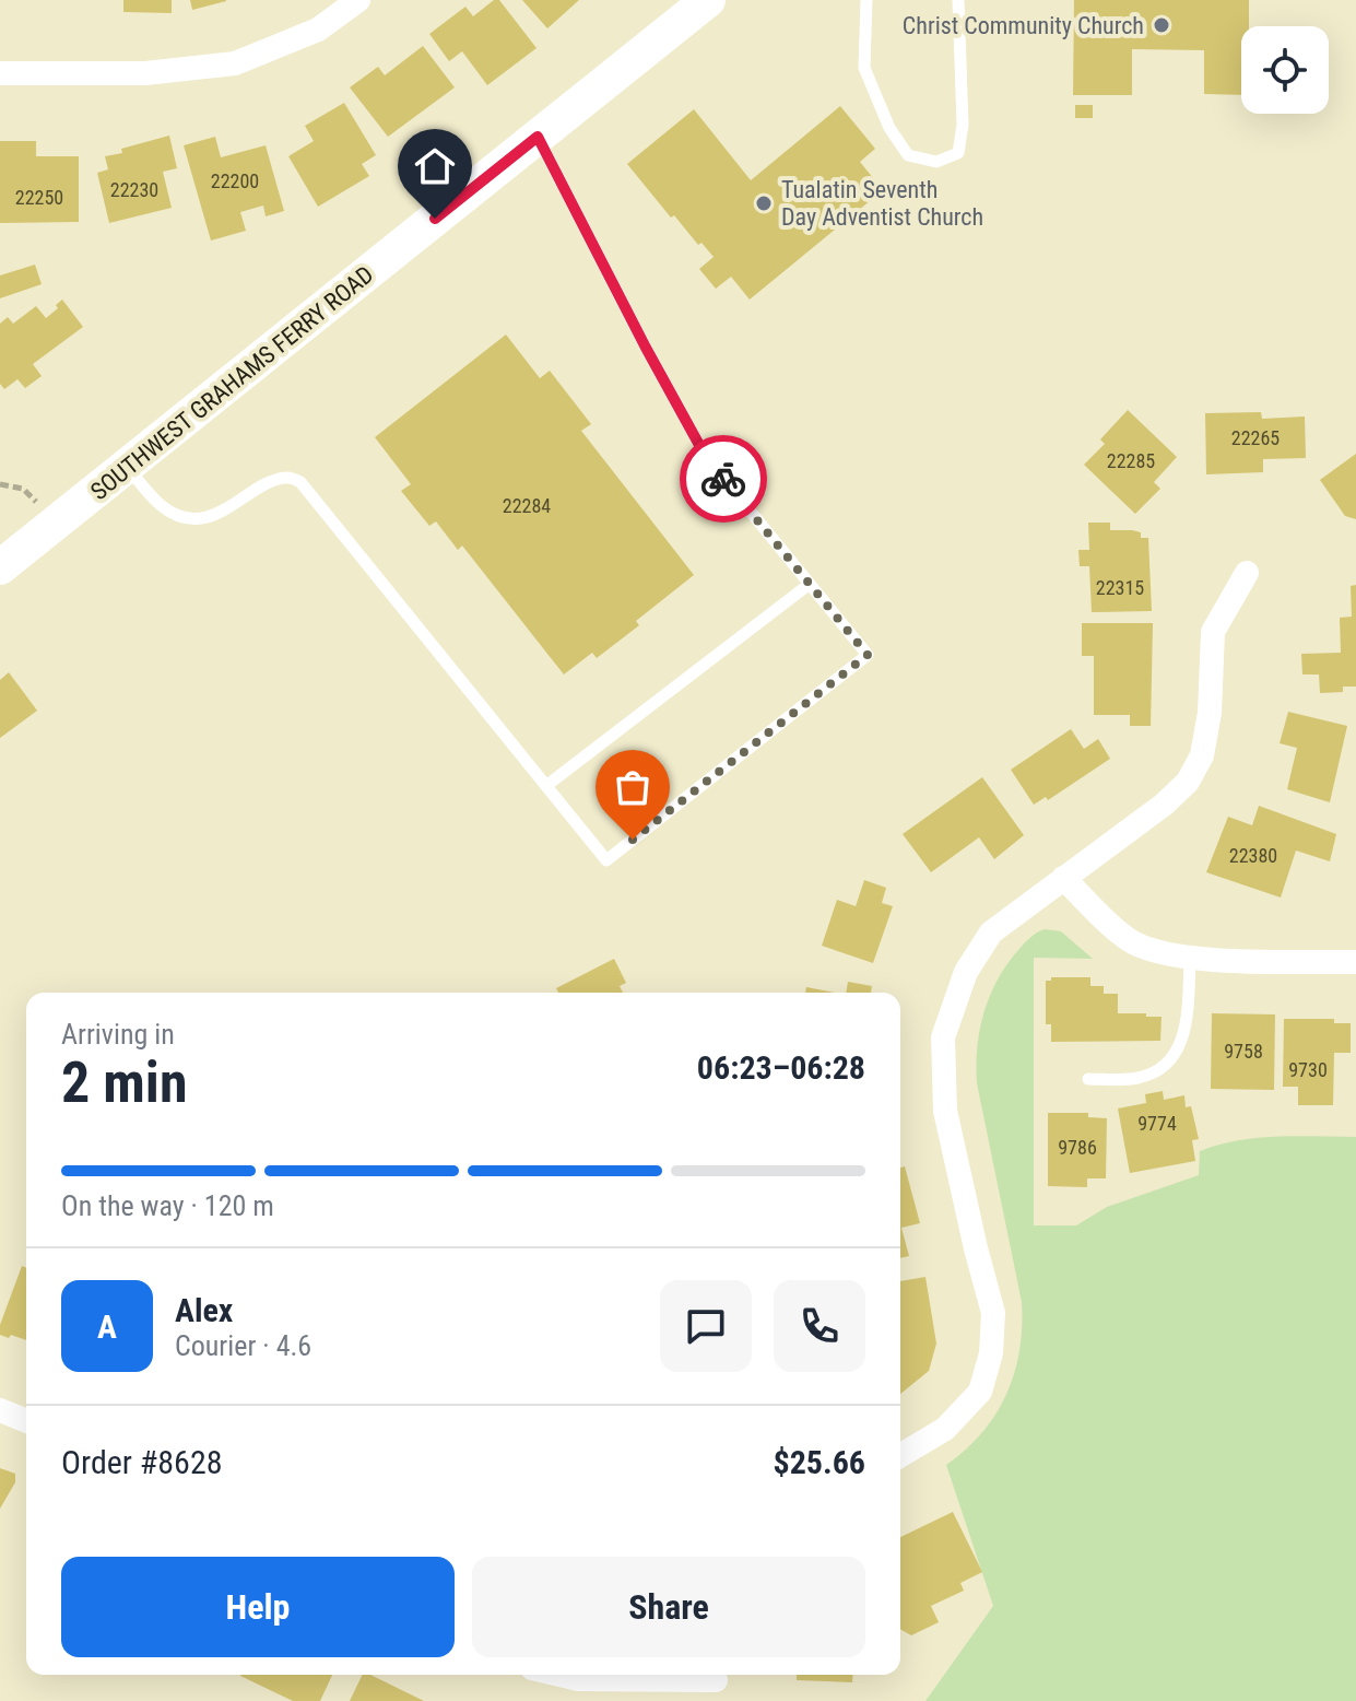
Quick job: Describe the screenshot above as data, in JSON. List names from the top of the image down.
{
  "streets": {
    "street": ["SOUTHWEST GRAHAMS FERRY ROAD"]
  },
  "places": ["Christ Community Church", "Tualatin Seventh Day Adventist Church"],
  "house_numbers": [
    "22200",
    "22230",
    "22250",
    "22265",
    "22285",
    "22284",
    "22315",
    "22380",
    "9758",
    "9730",
    "9774",
    "9786"
  ],
  "page": {
    "heading": ["2 min", "Arriving in", "06:23–06:28"],
    "panel": [
      "Alex",
      "Courier · 4.6",
      "Order #8628",
      "$25.66"
    ],
    "bar": "On the way · 120 m",
    "round": "A",
    "buttons": ["Help", "Share"]
  }
}
